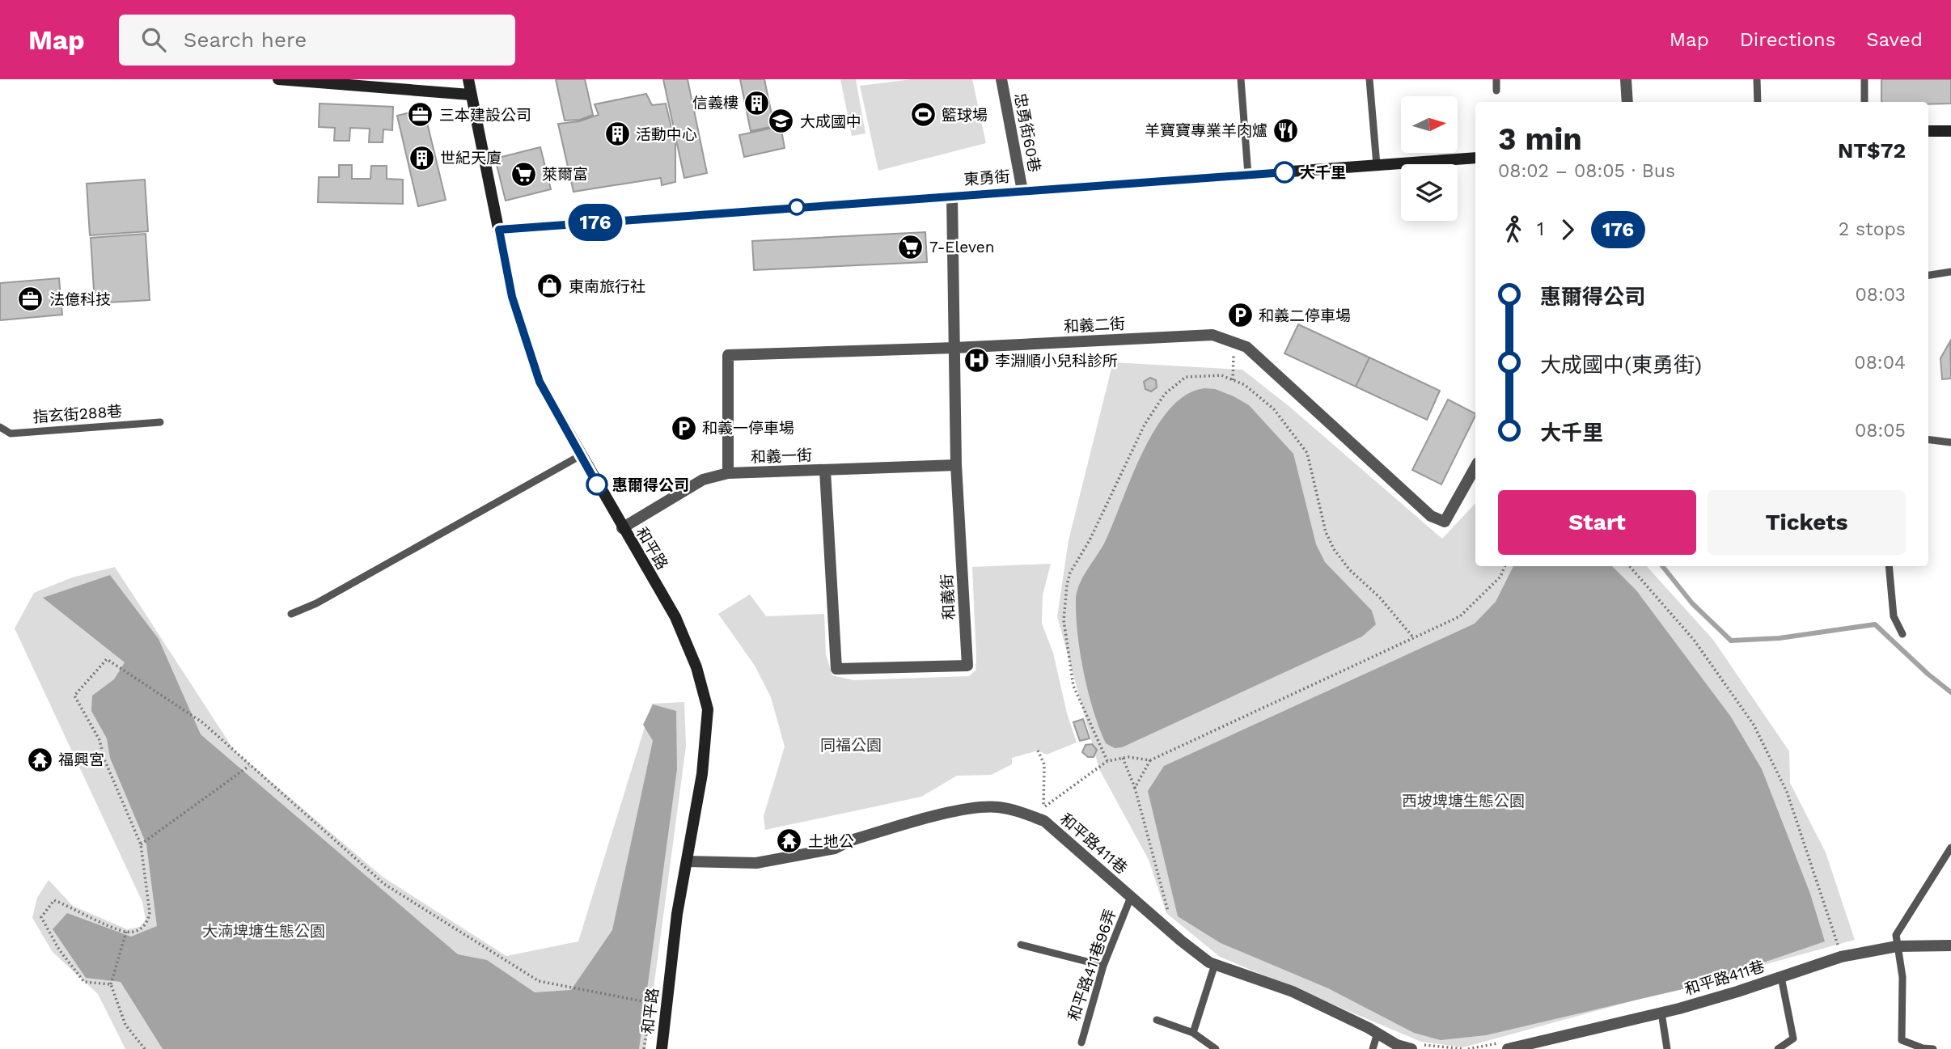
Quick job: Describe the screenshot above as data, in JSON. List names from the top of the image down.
{
  "streets": {
    "street": [
      "忠勇街60巷",
      "東勇街",
      "和義二街",
      "和義一街",
      "和平路",
      "和義街",
      "和平路411巷"
    ],
    "lane": ["指玄街288巷", "和平路411巷96弄"]
  },
  "crossings": [
    ["忠勇街60巷", "東勇街"],
    ["東勇街", "和平路"],
    ["東勇街", "和義街"],
    ["和義二街", "和義一街"],
    ["和義二街", "和義街"],
    ["和義一街", "和平路"],
    ["和義一街", "和義街"],
    ["和平路", "和平路411巷"],
    ["和平路411巷", "和平路411巷96弄"]
  ],
  "parks": ["同福公園", "西坡埤塘生態公園", "大湳埤塘生態公園"],
  "places": {
    "building": ["信義樓", "活動中心", "世紀天廈"],
    "office": ["三本建設公司", "法億科技"],
    "sports": ["籃球場"],
    "school or university": ["大成國中"],
    "restaurant": ["羊寶寶專業羊肉爐"],
    "other": ["大千里", "惠爾得公司"],
    "supermarket": ["萊爾富", "7-Eleven"],
    "shop": ["東南旅行社"],
    "parking": ["和義二停車場", "和義一停車場"],
    "hospital": ["李淵順小兒科診所"],
    "temple": ["福興宮", "土地公"]
  },
  "lines": ["bus line 176"],
  "north": "right",
  "page": {
    "header": "Map",
    "search": "Search here",
    "nav": ["Map", "Directions", "Saved"],
    "on_map": "176",
    "heading": ["3 min", "08:02 – 08:05 · Bus", "NT$72"],
    "legs": ["1", "176", "2 stops"],
    "list": [
      {
        "name": "惠爾得公司",
        "value": "08:03"
      },
      {
        "name": "大成國中(東勇街)",
        "value": "08:04"
      },
      {
        "name": "大千里",
        "value": "08:05"
      }
    ],
    "buttons": ["Start", "Tickets"]
  }
}
